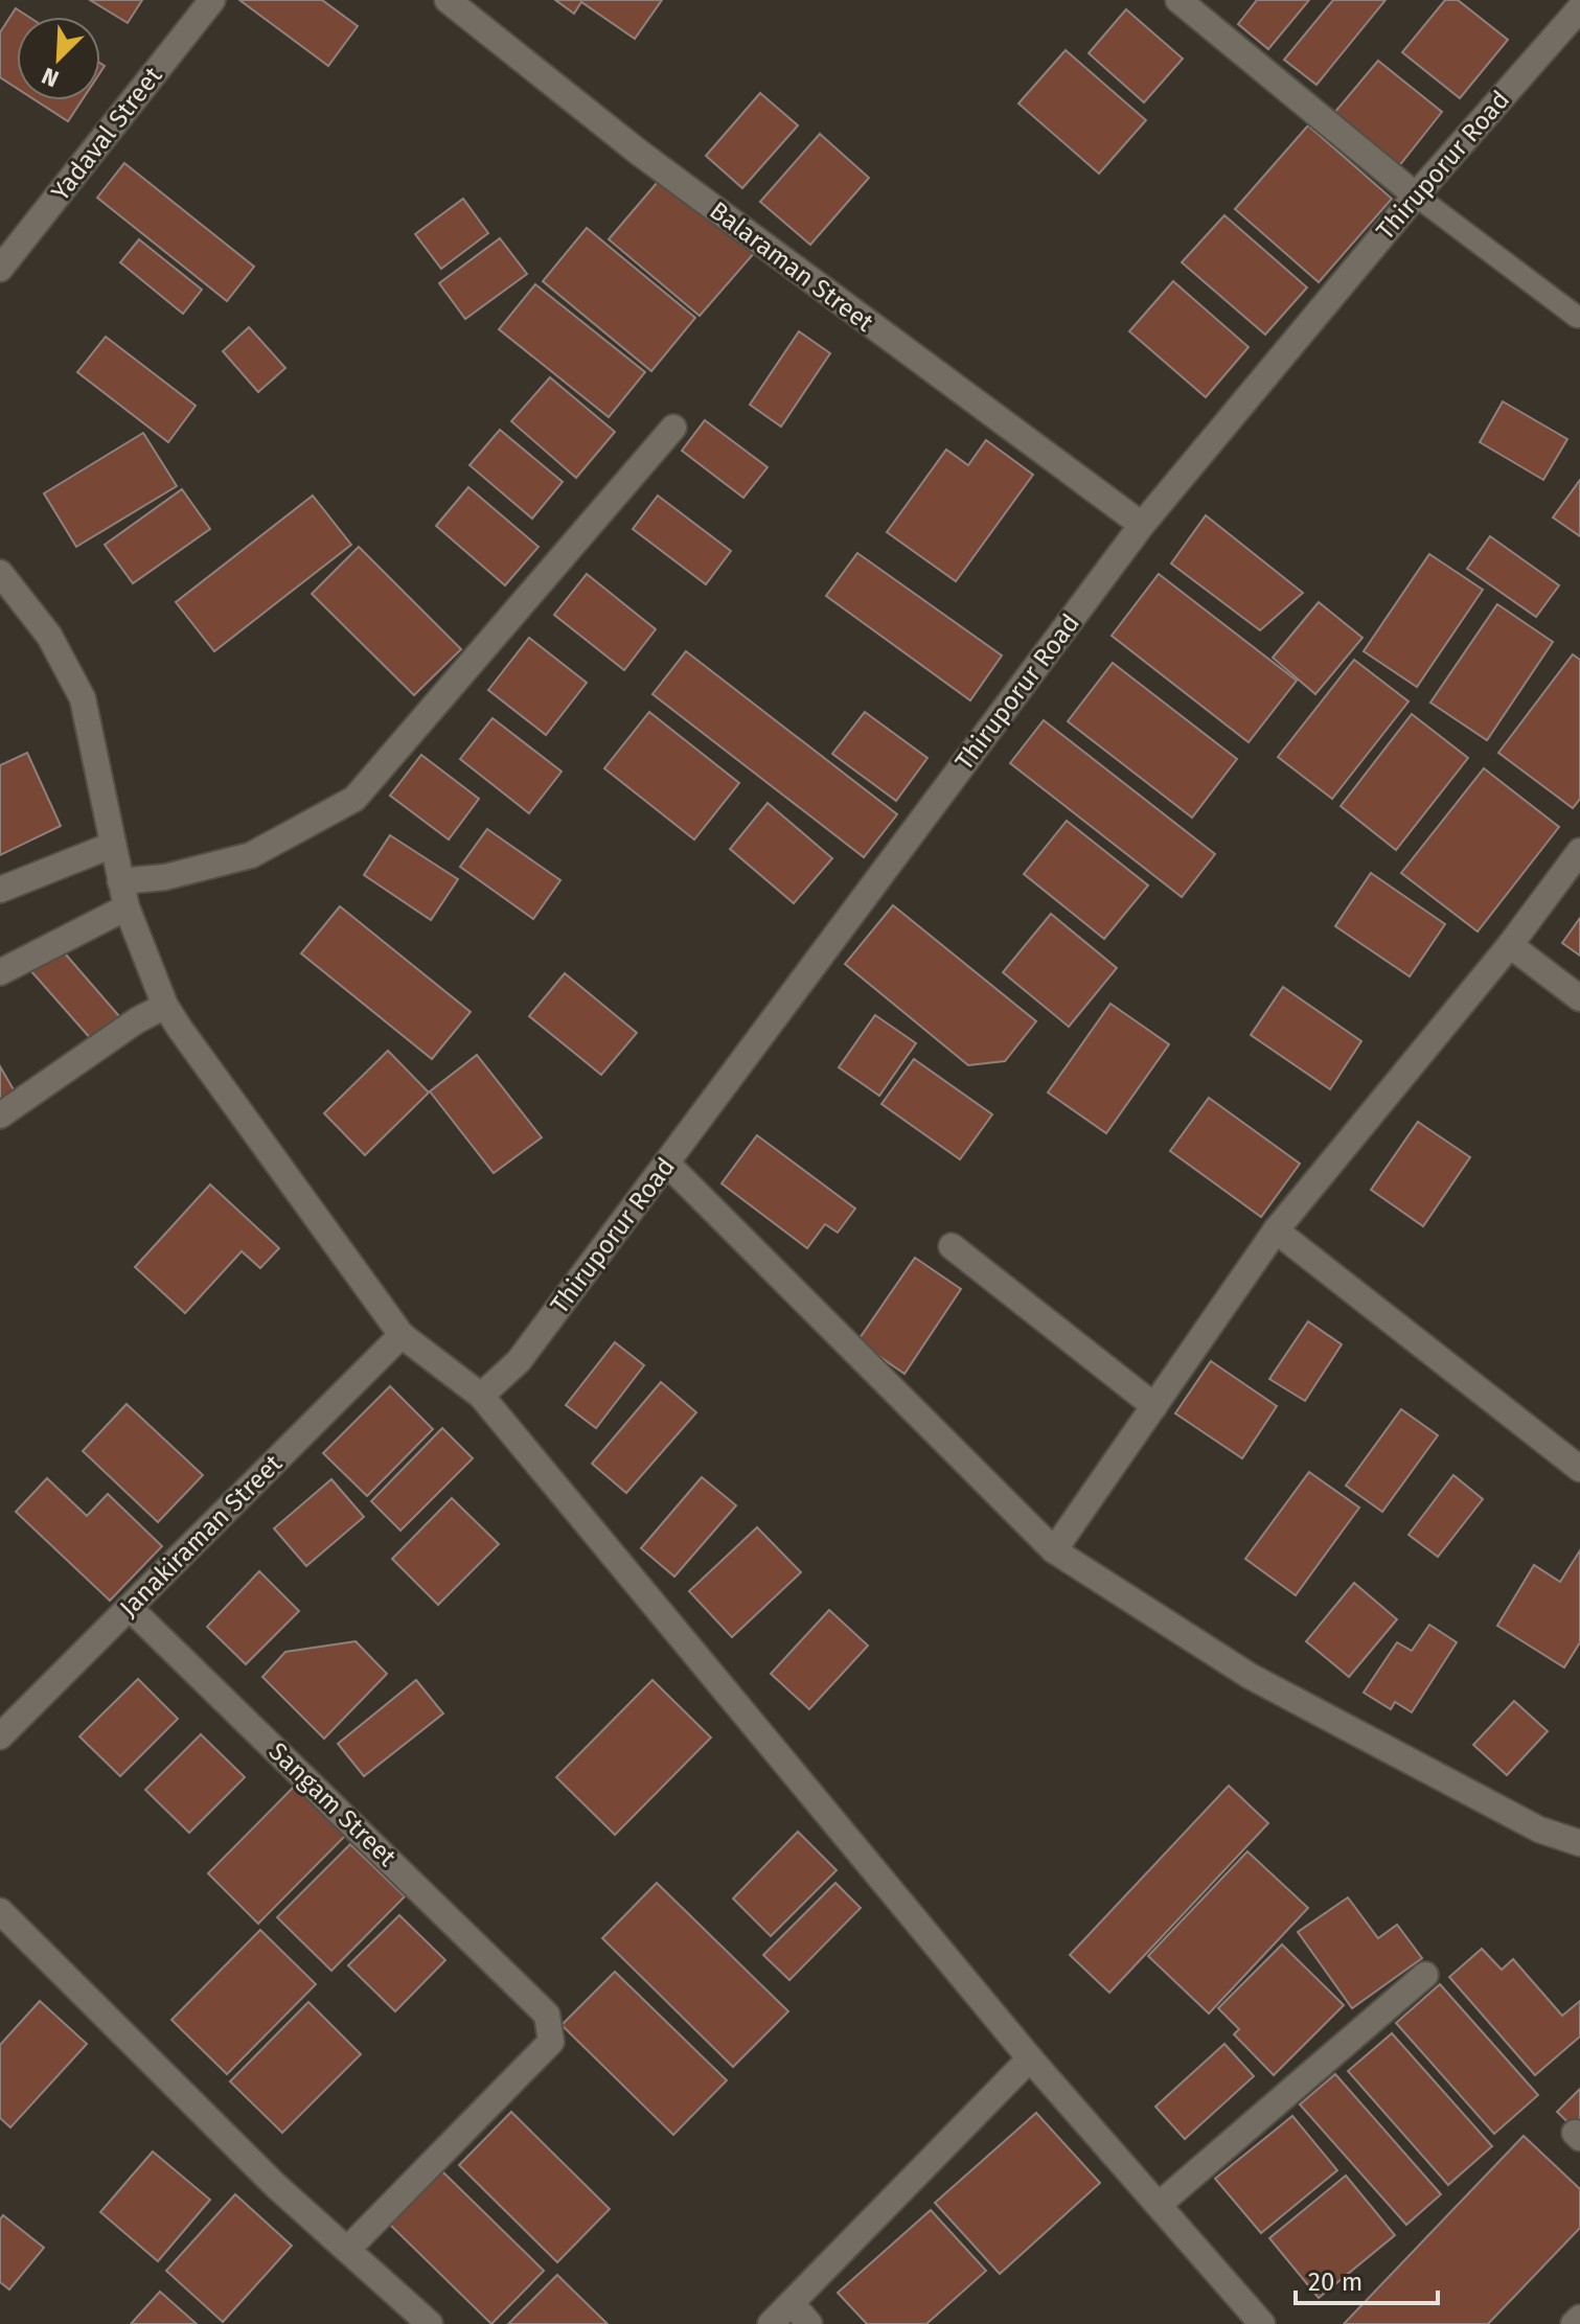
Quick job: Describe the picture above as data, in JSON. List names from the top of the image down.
{
  "streets": {
    "street": [
      "Yadaval Street",
      "Thiruporur Road",
      "Balaraman Street",
      "Janakiraman Street",
      "Sangam Street"
    ]
  },
  "crossings": [
    ["Thiruporur Road", "Balaraman Street"],
    ["Janakiraman Street", "Sangam Street"]
  ],
  "scale_bar": "20 m",
  "north": "bottom left"
}
